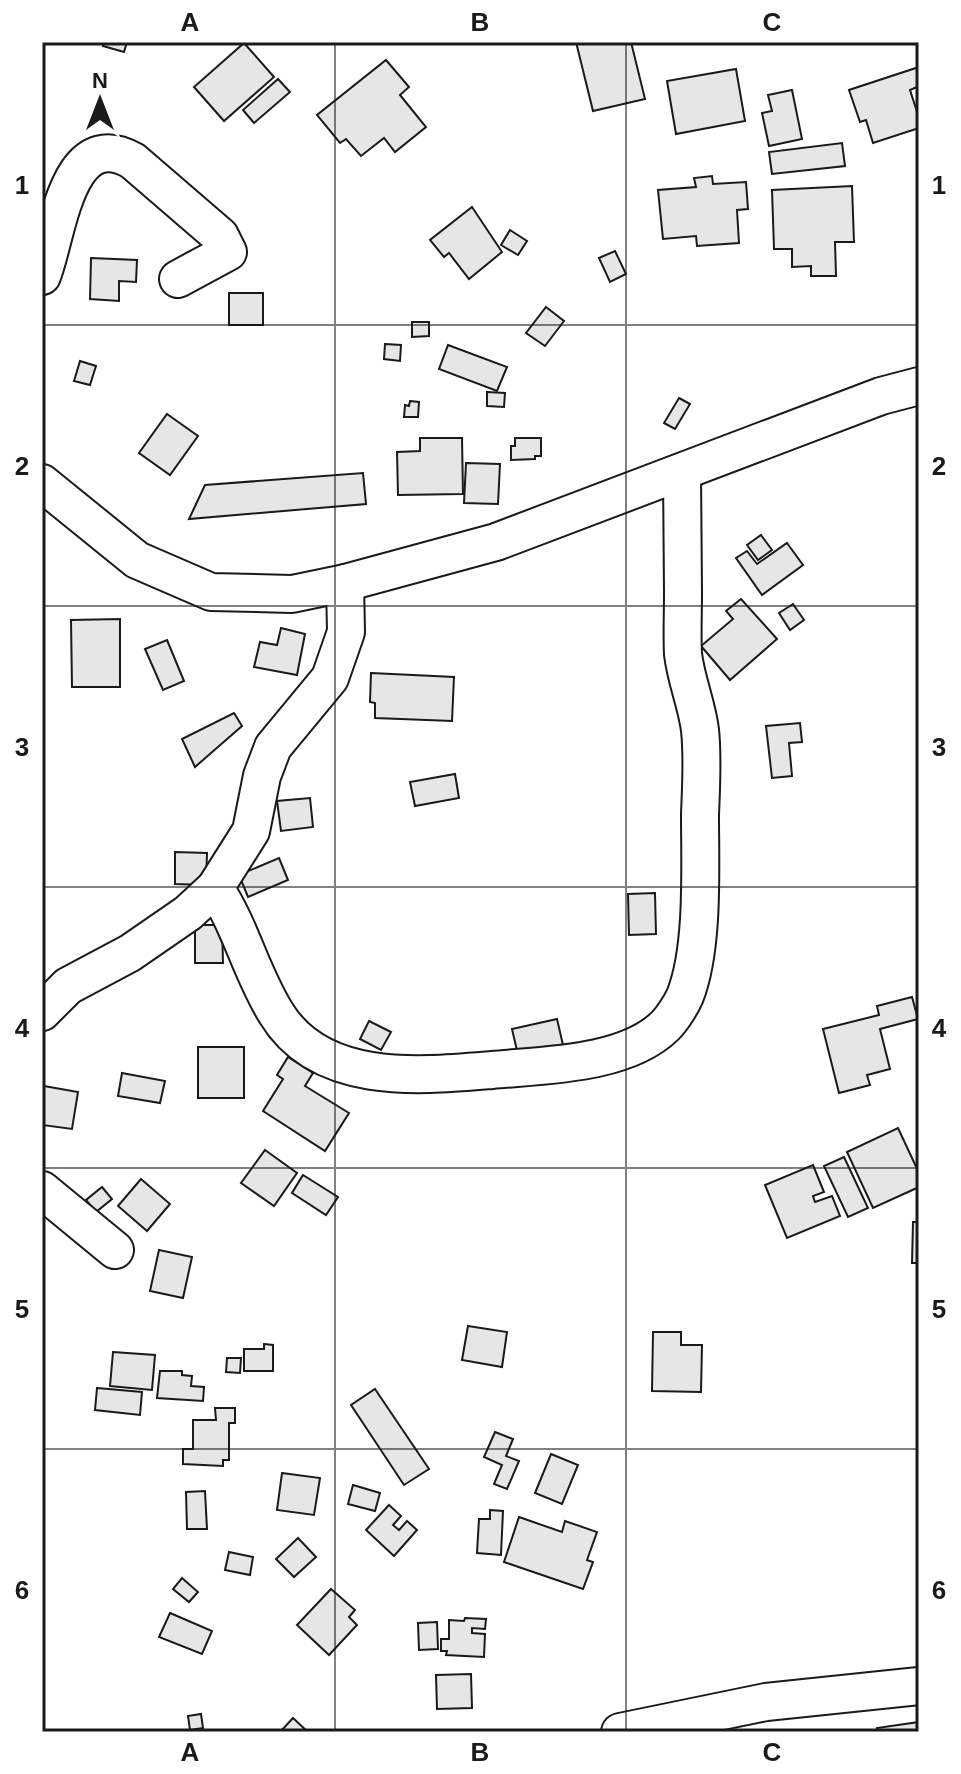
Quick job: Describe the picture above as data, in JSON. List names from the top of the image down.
{
  "north": "top",
  "grid": {
    "columns": ["A", "B", "C"],
    "rows": [
      "1",
      "2",
      "3",
      "4",
      "5",
      "6"
    ]
  }
}
